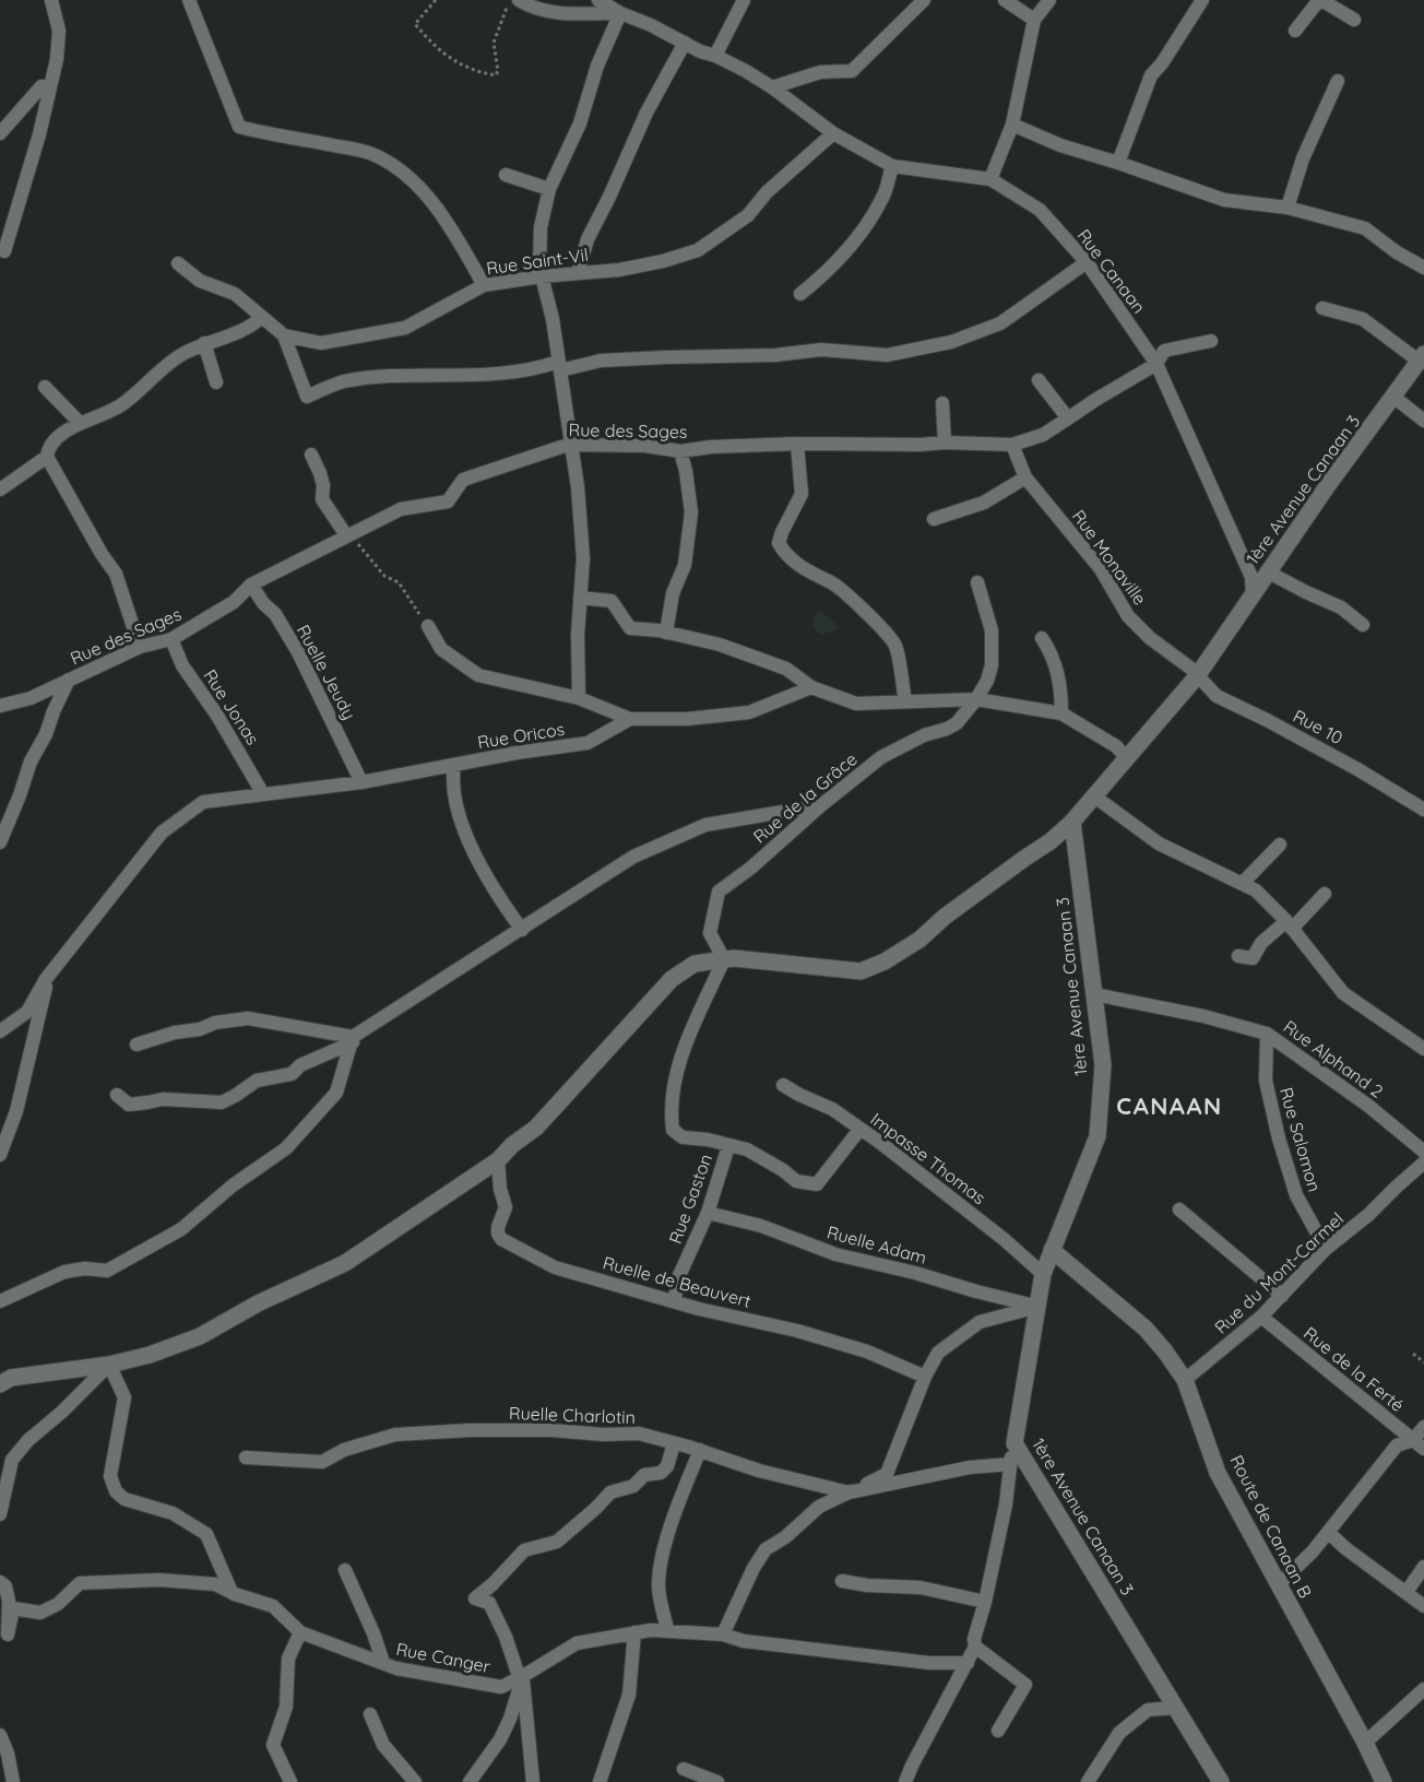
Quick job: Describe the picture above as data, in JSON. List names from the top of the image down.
{
  "streets": {
    "street": [
      "Rue Saint-Vil",
      "Rue Canaan",
      "Rue des Sages",
      "1ère Avenue Canaan 3",
      "Rue Monaville",
      "Ruelle Jeudy",
      "Rue Jonas",
      "Rue 10",
      "Rue Oricos",
      "Rue de la Grâce",
      "Rue Alphand 2",
      "Rue Salomon",
      "Impasse Thomas",
      "Rue Gaston",
      "Ruelle Adam",
      "Rue du Mont-Carmel",
      "Ruelle de Beauvert",
      "Rue de la Ferté",
      "Ruelle Charlotin",
      "Route de Canaan B",
      "Rue Canger"
    ]
  },
  "crossings": [
    ["Rue Saint-Vil", "Rue Canaan"],
    ["Rue Canaan", "Rue des Sages"],
    ["Rue Canaan", "1ère Avenue Canaan 3"],
    ["Rue des Sages", "Rue Monaville"],
    ["Rue des Sages", "Ruelle Jeudy"],
    ["Rue des Sages", "Rue Jonas"],
    ["1ère Avenue Canaan 3", "Rue Monaville"],
    ["1ère Avenue Canaan 3", "Rue 10"],
    ["1ère Avenue Canaan 3", "Rue Alphand 2"],
    ["1ère Avenue Canaan 3", "Impasse Thomas"],
    ["1ère Avenue Canaan 3", "Ruelle Adam"],
    ["1ère Avenue Canaan 3", "Route de Canaan B"],
    ["Rue Monaville", "Rue 10"],
    ["Ruelle Jeudy", "Rue Oricos"],
    ["Rue Jonas", "Rue Oricos"],
    ["Rue Alphand 2", "Rue Salomon"],
    ["Rue Salomon", "Rue du Mont-Carmel"],
    ["Rue Gaston", "Ruelle Adam"],
    ["Rue Gaston", "Ruelle de Beauvert"],
    ["Rue du Mont-Carmel", "Rue de la Ferté"],
    ["Rue du Mont-Carmel", "Route de Canaan B"]
  ],
  "districts": ["CANAAN"]
}
